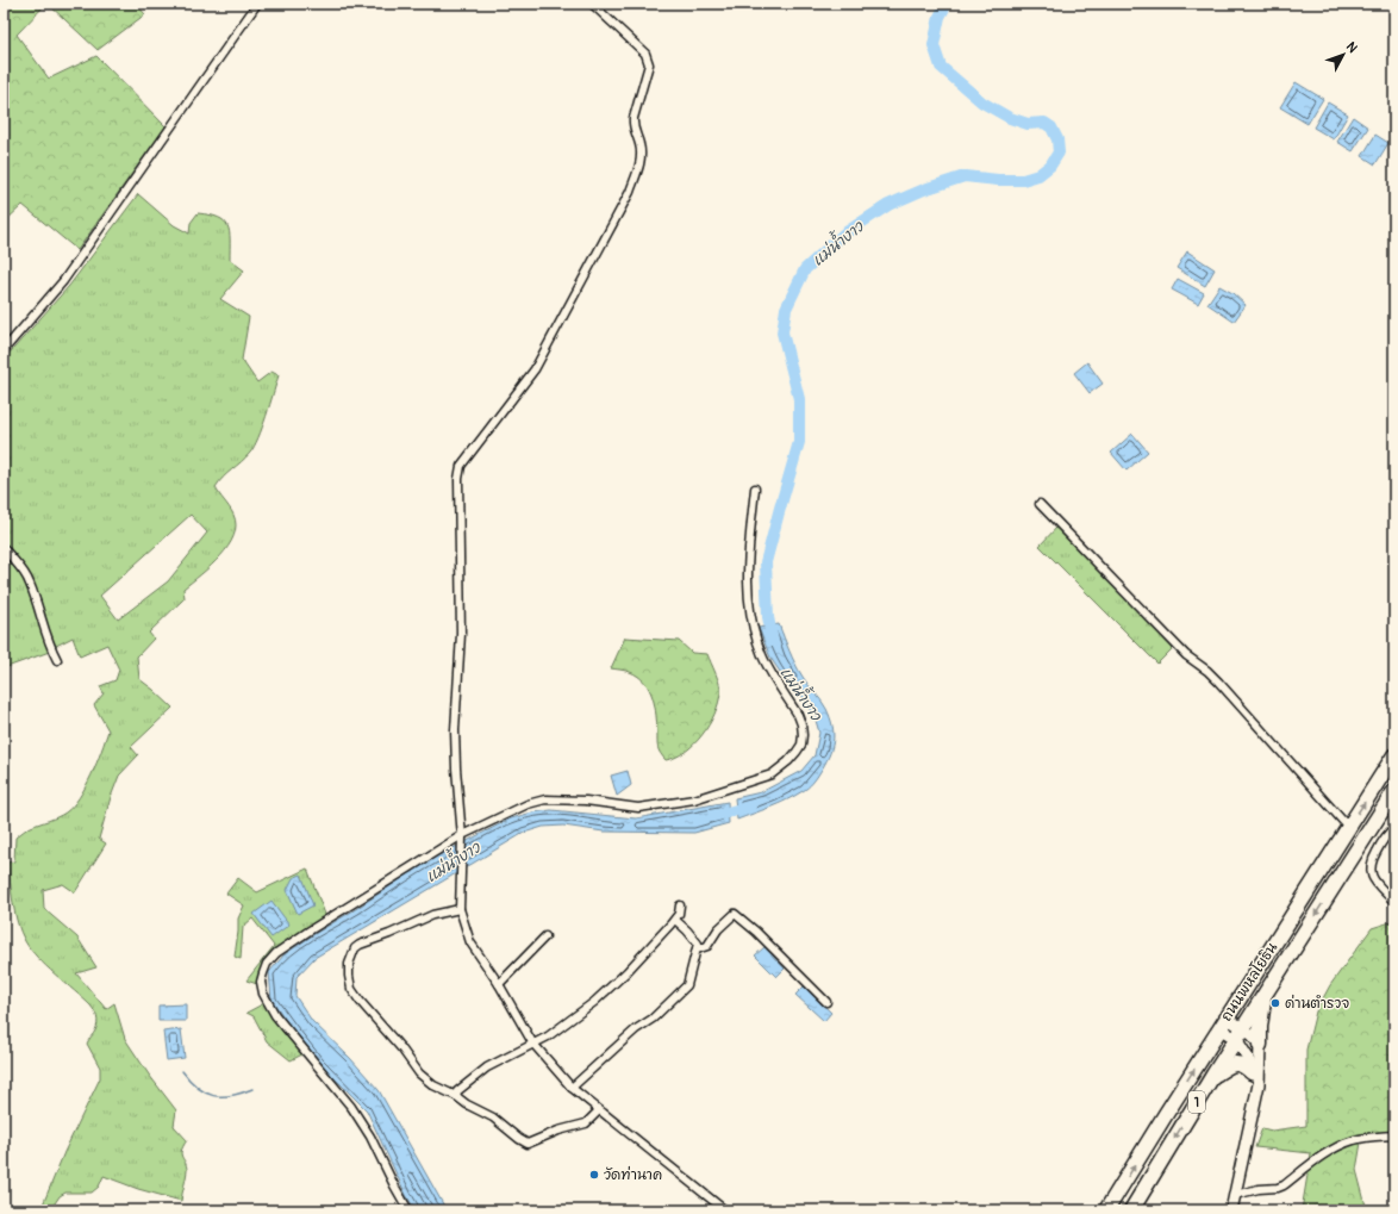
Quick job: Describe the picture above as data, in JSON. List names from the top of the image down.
{
  "streets": {
    "highway": ["ถนนพหลโยธิน", "1"]
  },
  "water": ["แม่น้ำงาว"],
  "places": ["ด่านตำรวจ", "วัดท่านาค"],
  "north": "top right"
}
